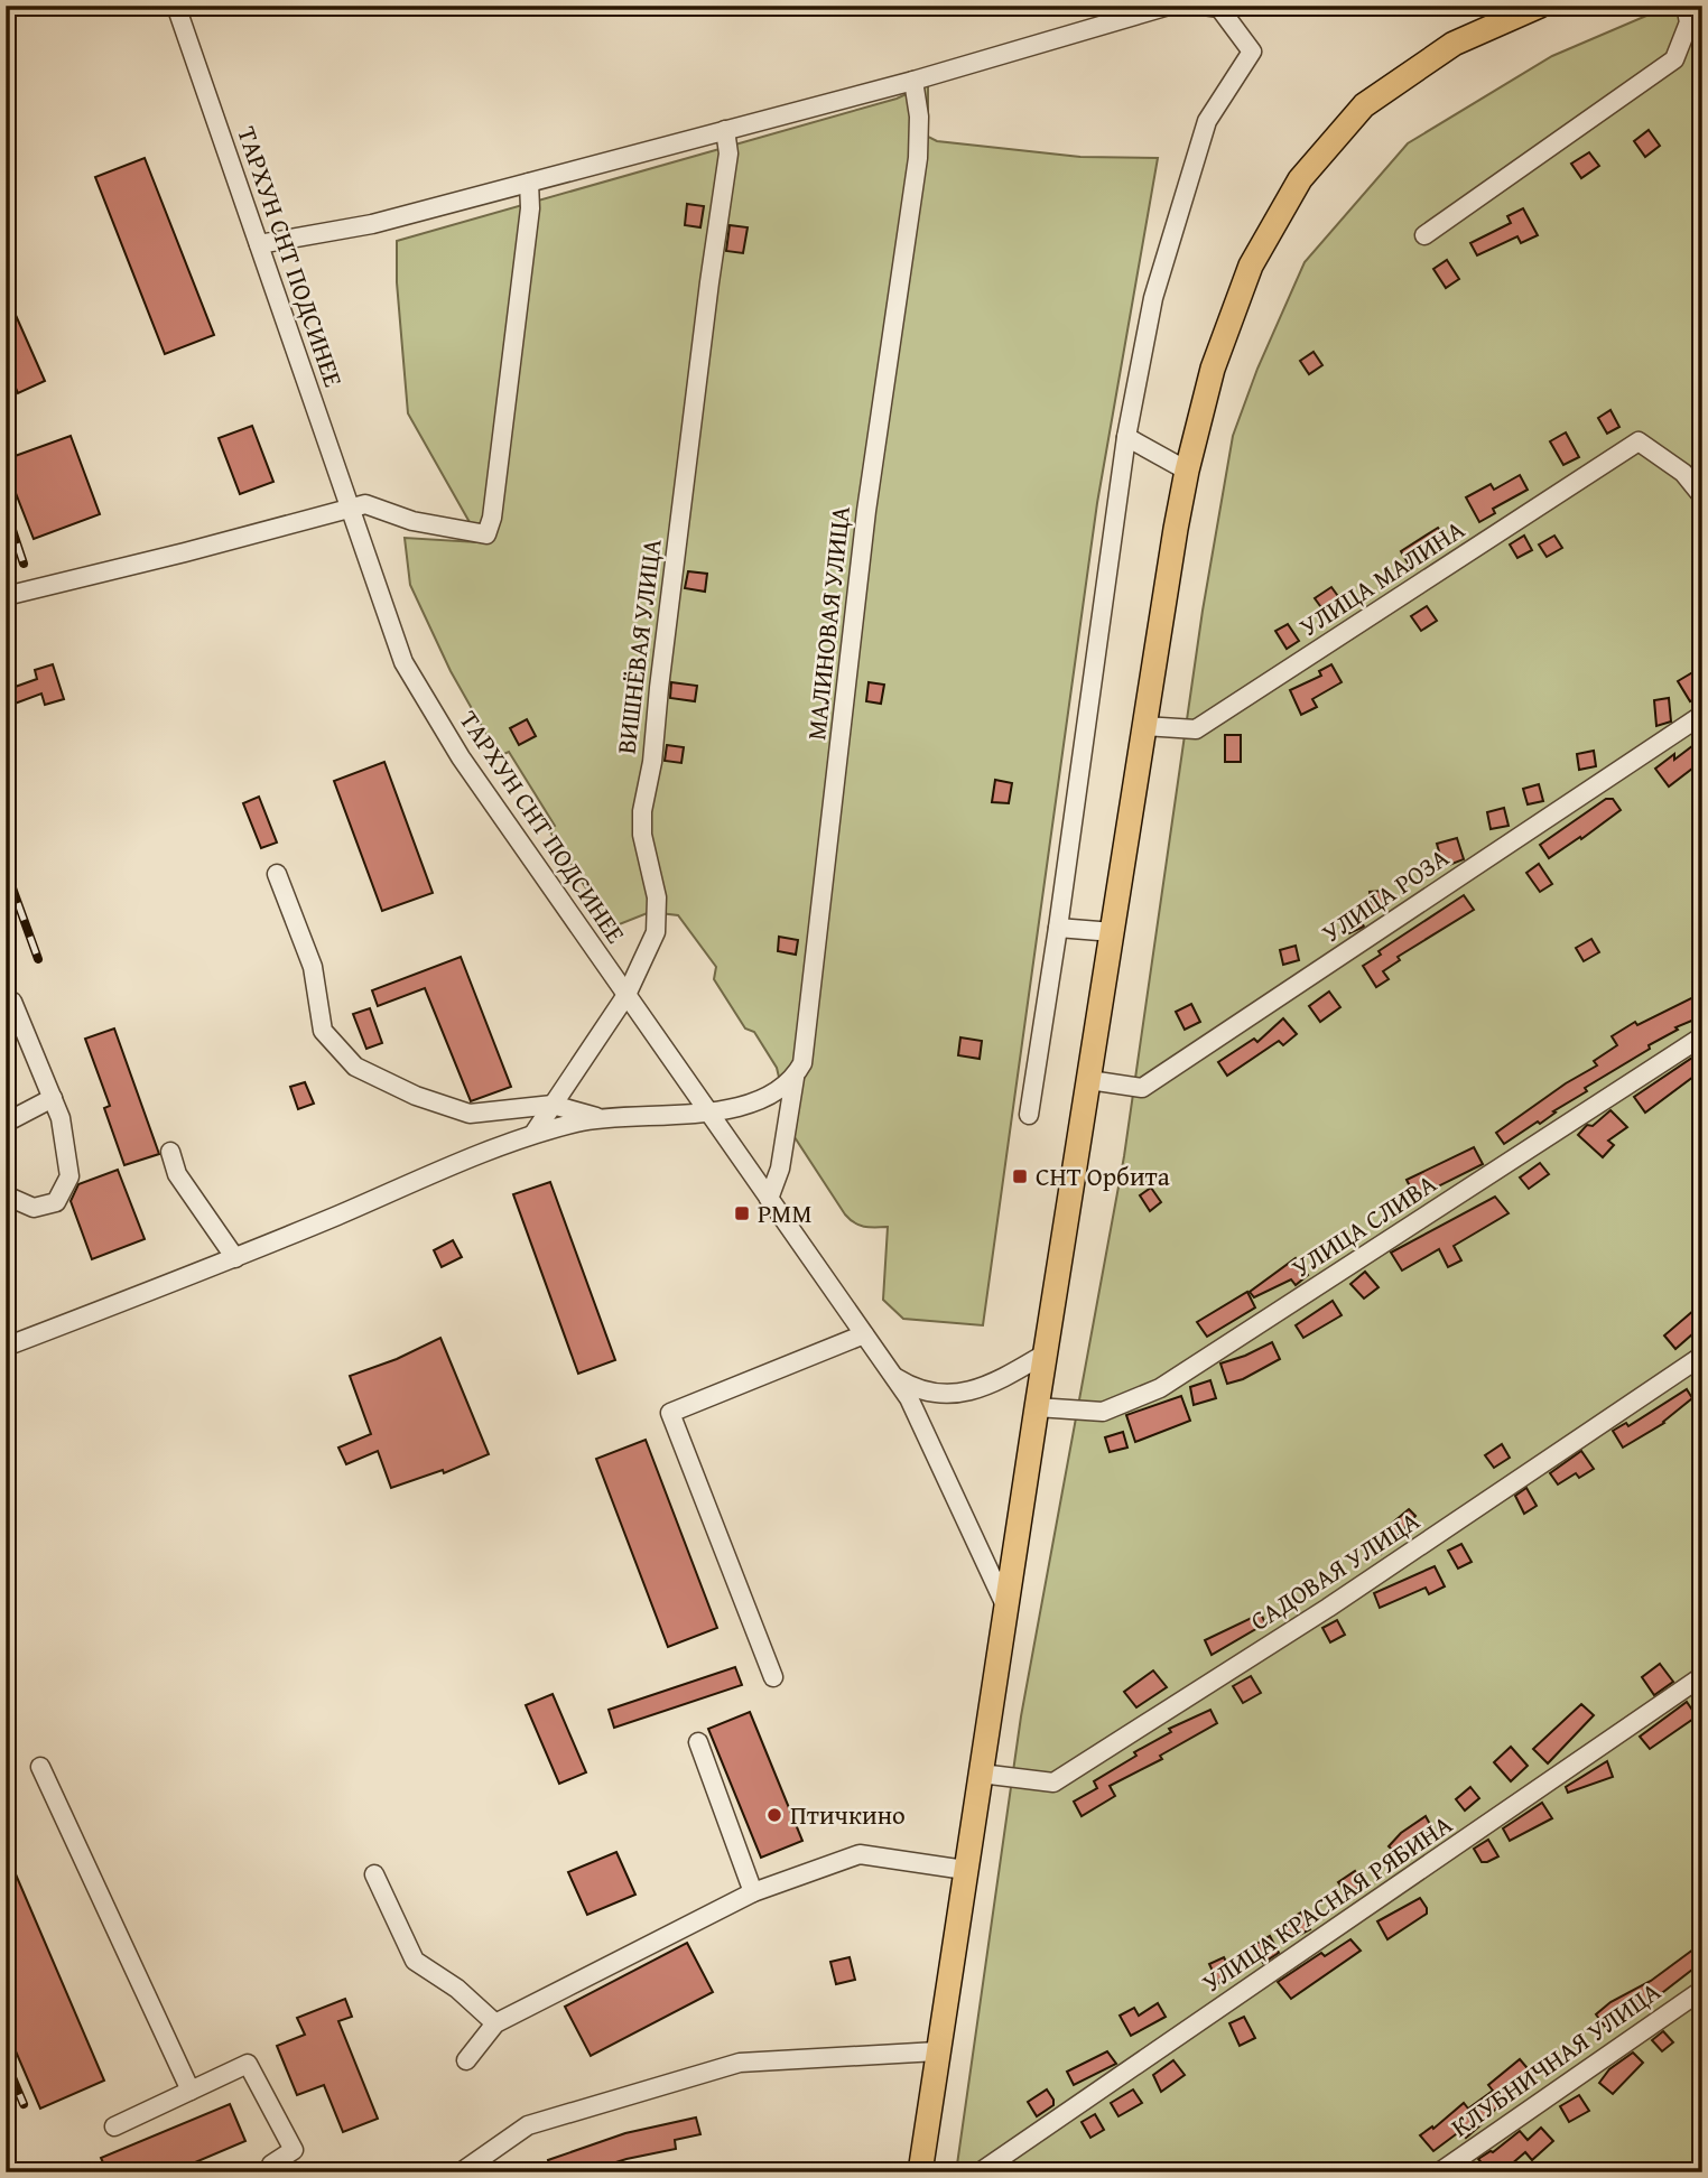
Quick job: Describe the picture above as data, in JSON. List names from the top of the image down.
{
  "streets": {
    "street": [
      "ТАРХУН СНТ ПОДСИНЕЕ",
      "УЛИЦА МАЛИНА",
      "МАЛИНОВАЯ УЛИЦА",
      "ВИШНЁВАЯ УЛИЦА",
      "УЛИЦА РОЗА",
      "УЛИЦА СЛИВА",
      "САДОВАЯ УЛИЦА",
      "УЛИЦА КРАСНАЯ РЯБИНА",
      "КЛУБНИЧНАЯ УЛИЦА"
    ]
  },
  "crossings": [
    ["ТАРХУН СНТ ПОДСИНЕЕ", "МАЛИНОВАЯ УЛИЦА"],
    ["ТАРХУН СНТ ПОДСИНЕЕ", "ВИШНЁВАЯ УЛИЦА"]
  ],
  "places": {
    "transit": ["СНТ Орбита", "РММ"],
    "other": ["Птичкино"]
  }
}
